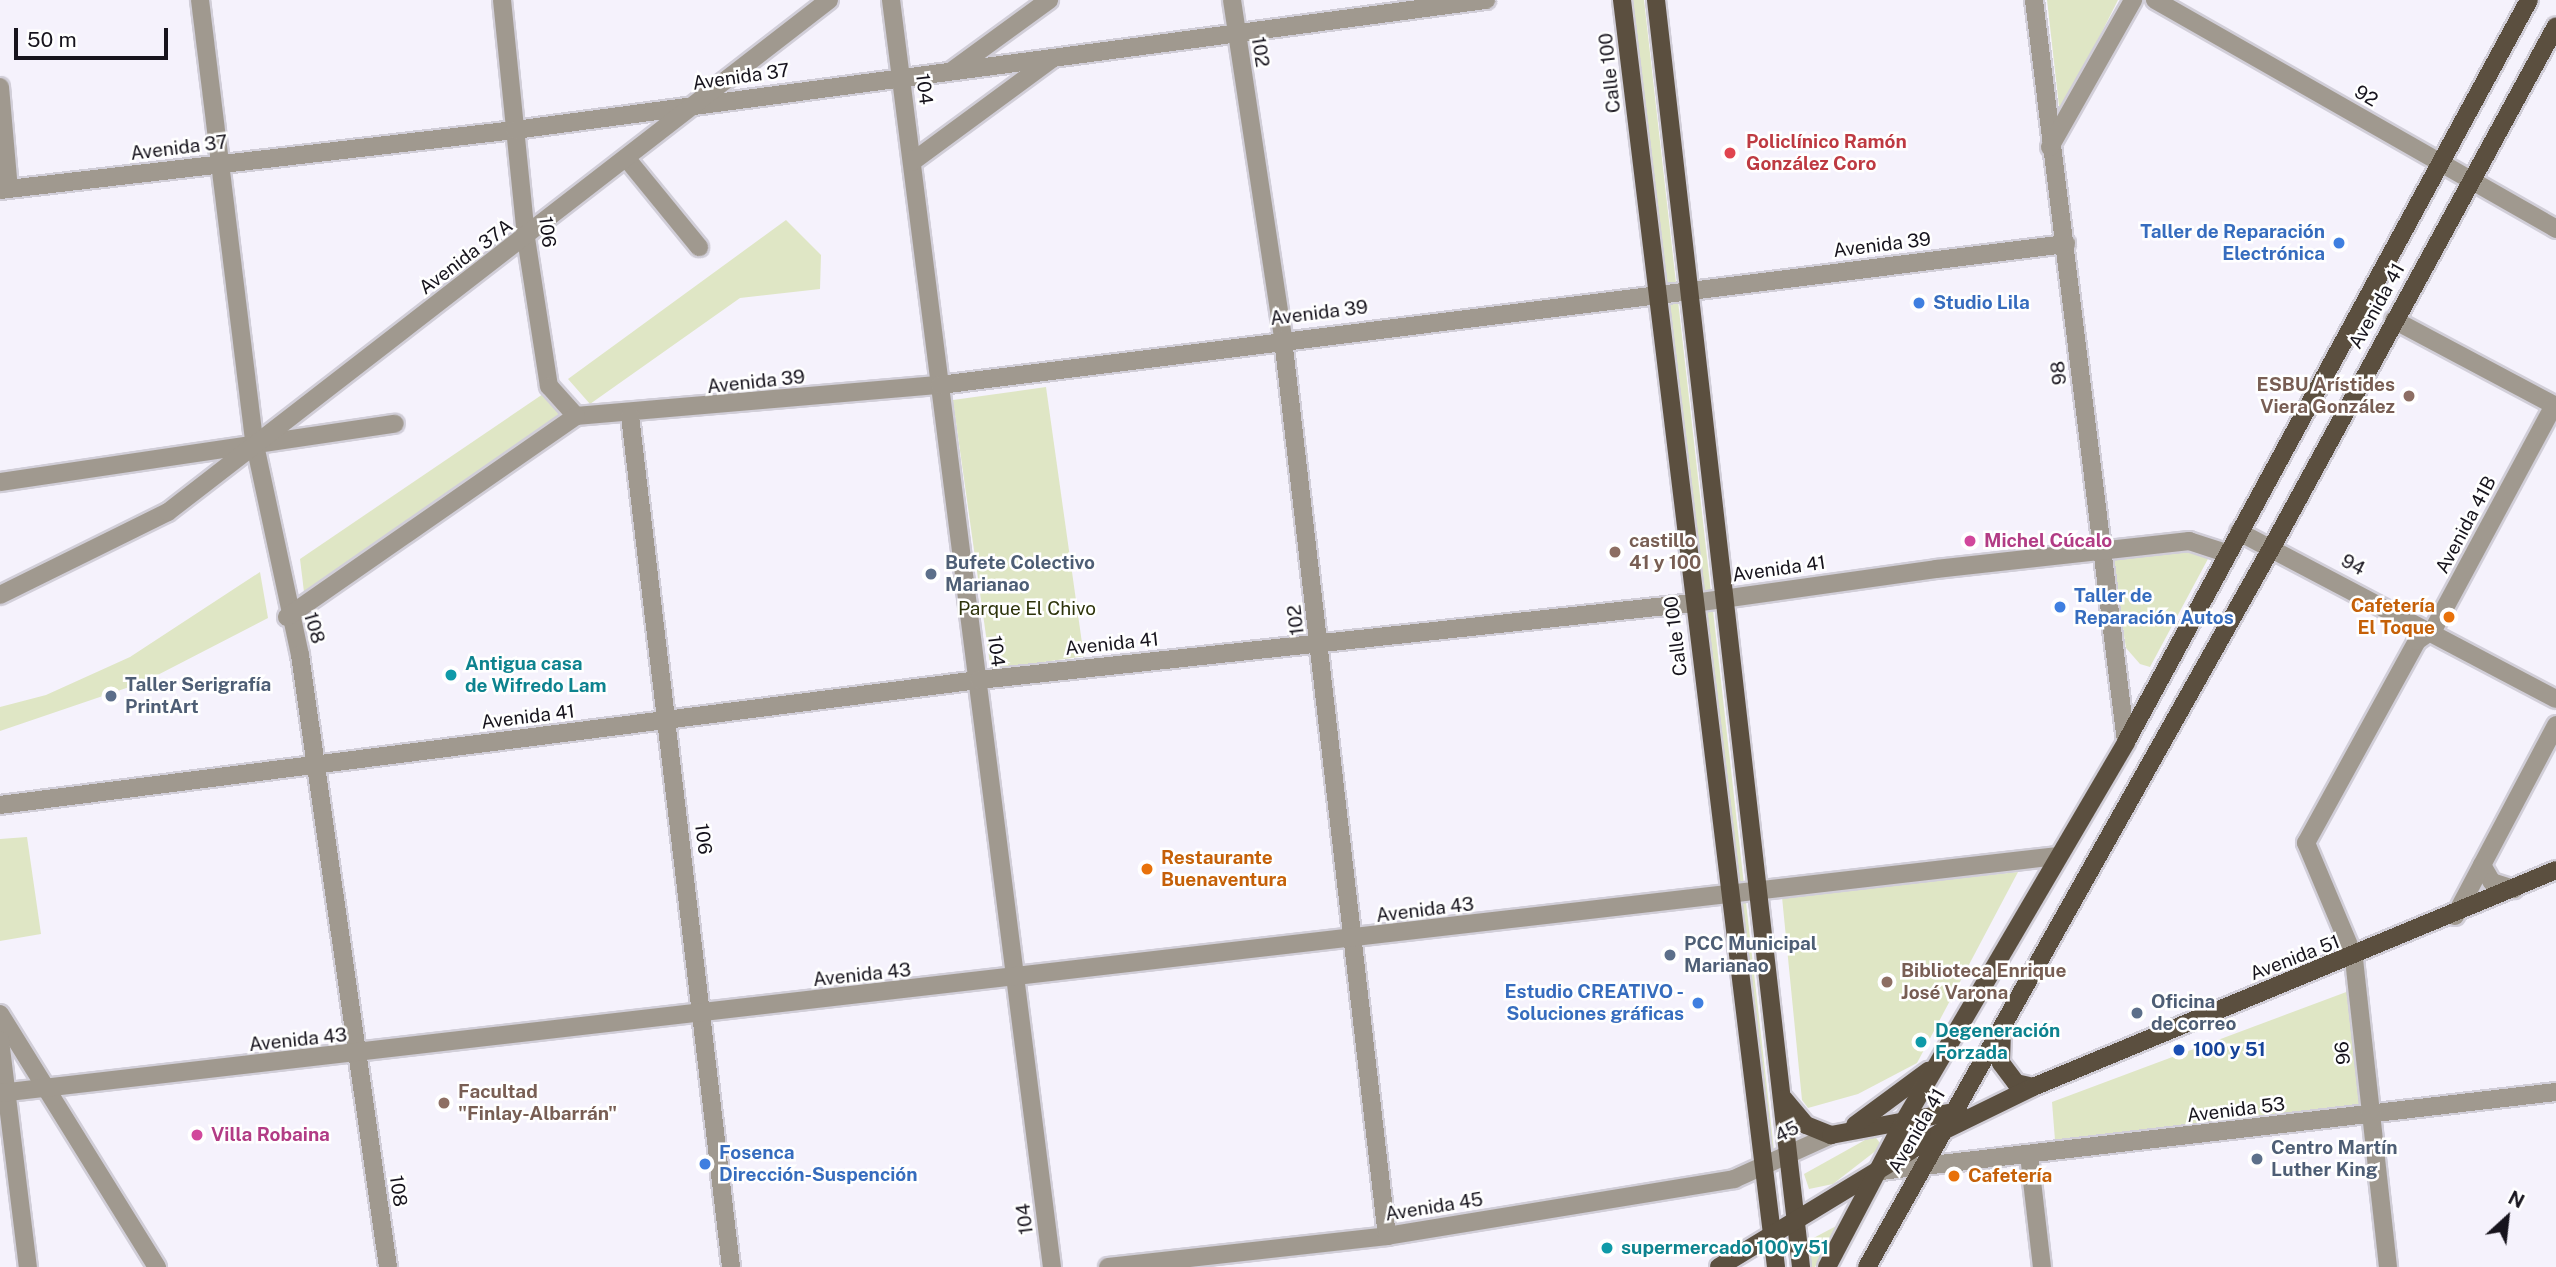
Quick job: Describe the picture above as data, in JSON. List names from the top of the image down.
{
  "streets": {
    "main road": ["Calle 100", "Avenida 41", "Avenida 51"],
    "street": [
      "102",
      "Avenida 37",
      "104",
      "92",
      "106",
      "Avenida 39",
      "Avenida 37A",
      "98",
      "Avenida 41B",
      "94",
      "108",
      "Avenida 43",
      "96",
      "Avenida 53",
      "45",
      "Avenida 45"
    ]
  },
  "crossings": [
    ["102", "Avenida 37"],
    ["102", "Avenida 39"],
    ["102", "Avenida 41"],
    ["102", "Avenida 43"],
    ["102", "Avenida 45"],
    ["Calle 100", "Avenida 39"],
    ["Calle 100", "Avenida 41"],
    ["Calle 100", "Avenida 43"],
    ["Calle 100", "Avenida 51"],
    ["Calle 100", "45"],
    ["Calle 100", "Avenida 45"],
    ["Avenida 37", "104"],
    ["Avenida 37", "106"],
    ["Avenida 37", "Avenida 37A"],
    ["Avenida 37", "108"],
    ["104", "Avenida 39"],
    ["104", "Avenida 41"],
    ["104", "Avenida 43"],
    ["92", "Avenida 41"],
    ["106", "Avenida 39"],
    ["106", "Avenida 37A"],
    ["106", "Avenida 41"],
    ["106", "Avenida 43"],
    ["Avenida 39", "98"],
    ["Avenida 37A", "108"],
    ["Avenida 41", "98"],
    ["Avenida 41", "94"],
    ["Avenida 41", "108"],
    ["Avenida 41", "Avenida 51"],
    ["Avenida 41", "Avenida 53"],
    ["Avenida 41B", "94"],
    ["Avenida 41B", "96"],
    ["108", "Avenida 43"],
    ["Avenida 51", "96"],
    ["Avenida 51", "Avenida 53"],
    ["96", "Avenida 53"],
    ["45", "Avenida 45"]
  ],
  "parks": ["Parque El Chivo"],
  "places": [
    "Policlínico Ramón González Coro",
    "Taller de Reparación Electrónica",
    "Studio Lila",
    "ESBU Arístides Viera González",
    "Michel Cúcalo",
    "castillo 41 y 100",
    "Bufete Colectivo Marianao",
    "Taller de Reparación Autos",
    "Cafetería El Toque",
    "Antigua casa de Wifredo Lam",
    "Taller Serigrafía PrintArt",
    "Restaurante Buenaventura",
    "PCC Municipal Marianao",
    "Biblioteca Enrique José Varona",
    "Estudio CREATIVO - Soluciones gráficas",
    "Oficina de correo",
    "Degeneración Forzada",
    "100 y 51",
    "Facultad \"Finlay-Albarrán\"",
    "Villa Robaina",
    "Centro Martín Luther King",
    "Fosenca Dirección-Suspención",
    "Cafetería",
    "supermercado 100 y 51"
  ],
  "scale_bar": "50 m",
  "north": "top right"
}
